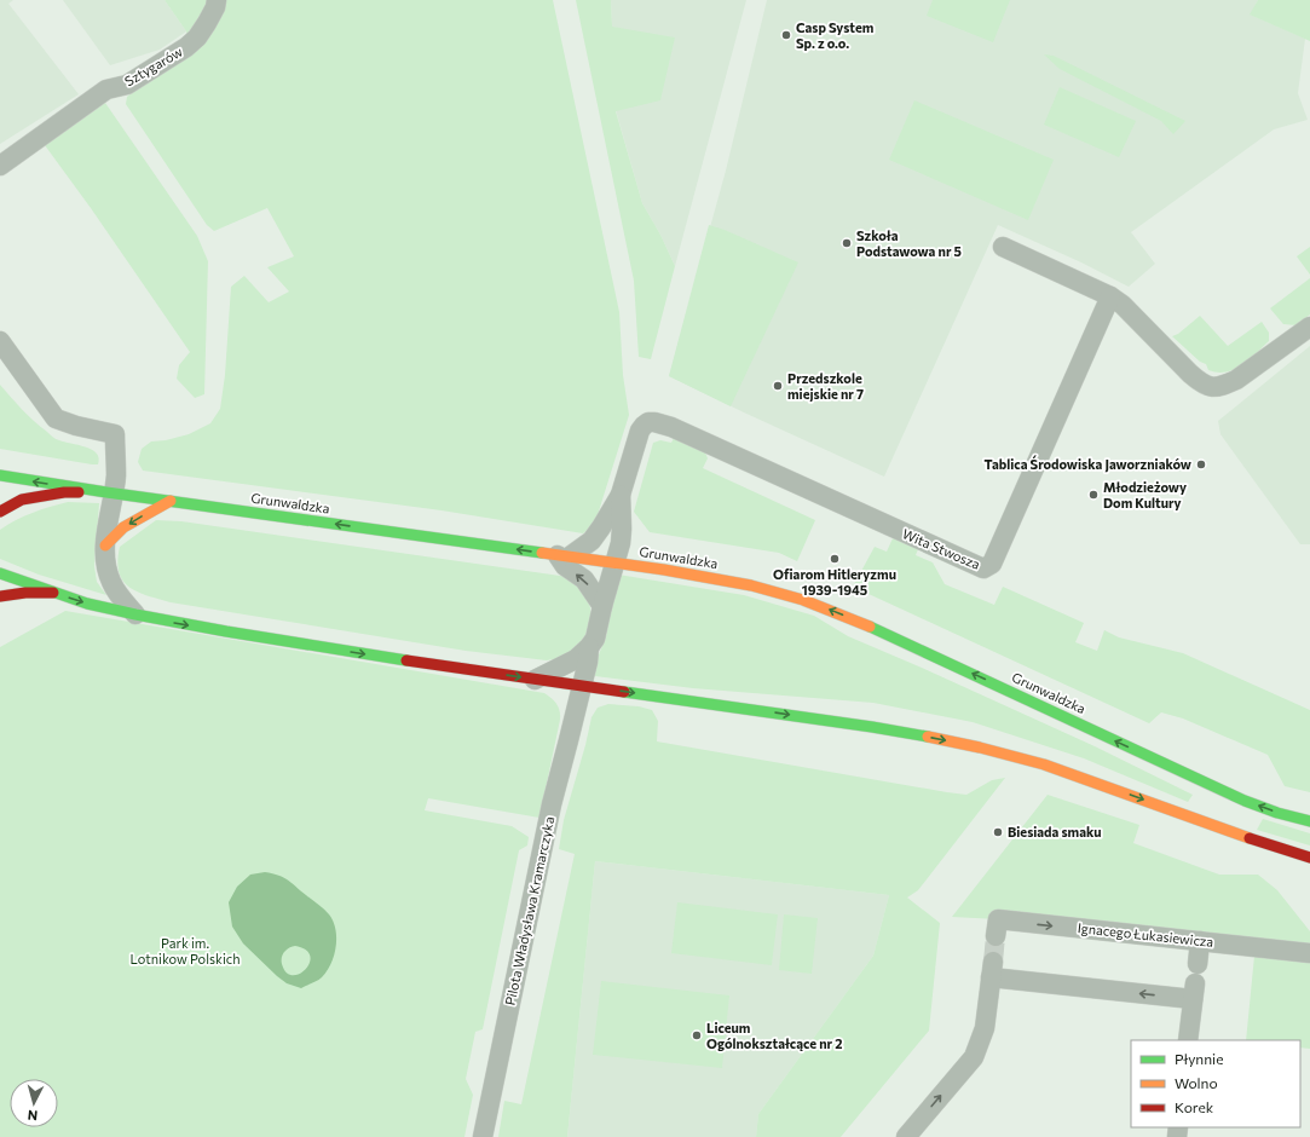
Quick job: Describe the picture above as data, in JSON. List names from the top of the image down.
{
  "streets": {
    "main road": ["Grunwaldzka"],
    "street": [
      "Sztygarów",
      "Wita Stwosza",
      "Pilota Władysława Kramarczyka",
      "Ignacego Łukasiewicza"
    ]
  },
  "crossings": [
    ["Grunwaldzka", "Pilota Władysława Kramarczyka"],
    ["Wita Stwosza", "Pilota Władysława Kramarczyka"]
  ],
  "one_way": ["Ignacego Łukasiewicza"],
  "parks": ["Park im. Lotnikow Polskich"],
  "places": [
    "Casp System Sp. z o.o.",
    "Szkoła Podstawowa nr 5",
    "Przedszkole miejskie nr 7",
    "Tablica Środowiska Jaworzniaków",
    "Młodzieżowy Dom Kultury",
    "Ofiarom Hitleryzmu 1939-1945",
    "Biesiada smaku",
    "Liceum Ogólnokształcące nr 2"
  ],
  "legend": ["Płynnie", "Wolno", "Korek"],
  "north": "bottom"
}
